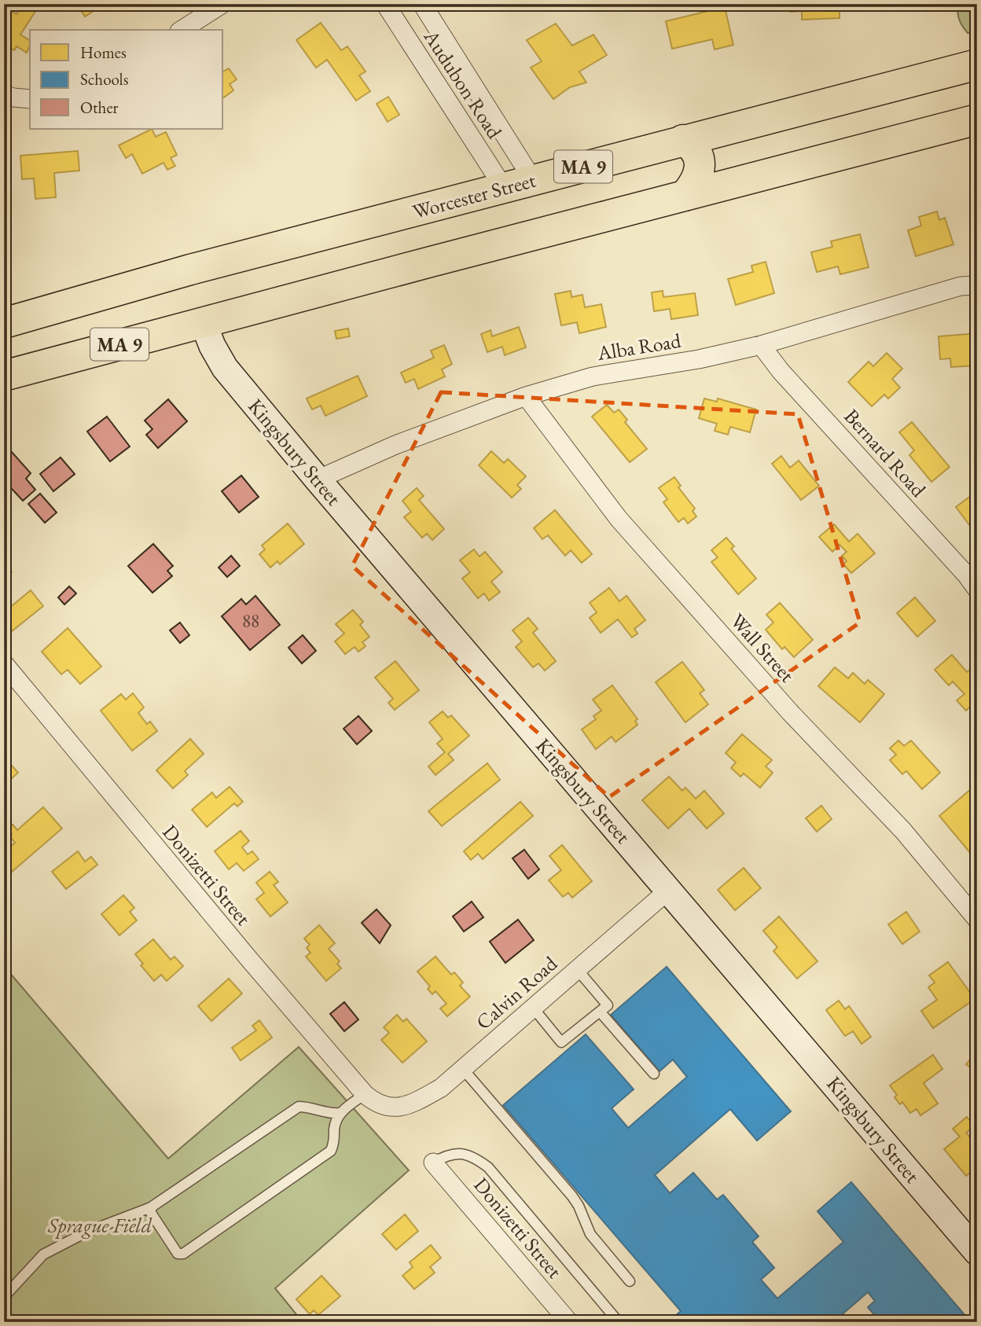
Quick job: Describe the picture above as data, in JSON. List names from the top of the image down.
{
  "streets": {
    "highway": ["MA 9", "Worcester Street"],
    "main road": ["Kingsbury Street"],
    "street": [
      "Audubon Road",
      "Alba Road",
      "Bernard Road",
      "Wall Street",
      "Donizetti Street",
      "Calvin Road"
    ]
  },
  "crossings": [
    ["Audubon Road", "Worcester Street"],
    ["MA 9", "Kingsbury Street"],
    ["Alba Road", "Kingsbury Street"],
    ["Alba Road", "Bernard Road"],
    ["Alba Road", "Wall Street"],
    ["Kingsbury Street", "Calvin Road"],
    ["Donizetti Street", "Calvin Road"]
  ],
  "parks": ["Sprague Field"],
  "house_numbers": ["88"],
  "legend": ["Homes", "Schools", "Other"]
}
